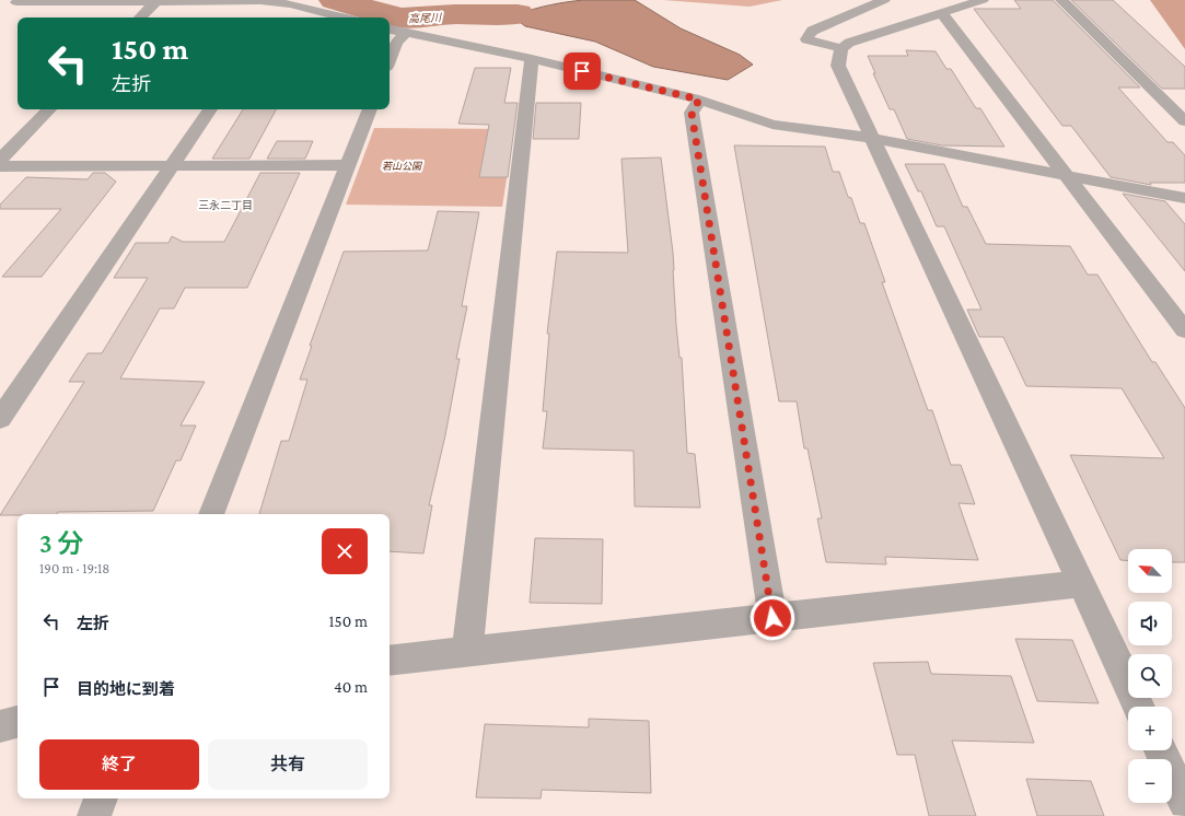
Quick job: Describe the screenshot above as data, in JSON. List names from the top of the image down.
{
  "districts": ["三永二丁目"],
  "water": ["高尾川"],
  "parks": ["若山公園"],
  "north": "top left",
  "page": {
    "turn": ["150 m", "左折"],
    "heading": ["3 分", "190 m · 19:18"],
    "map_buttons": ["+", "−"],
    "list": [
      {
        "name": "左折",
        "value": "150 m"
      },
      {
        "name": "目的地に到着",
        "value": "40 m"
      }
    ],
    "buttons": ["終了", "共有"]
  }
}
